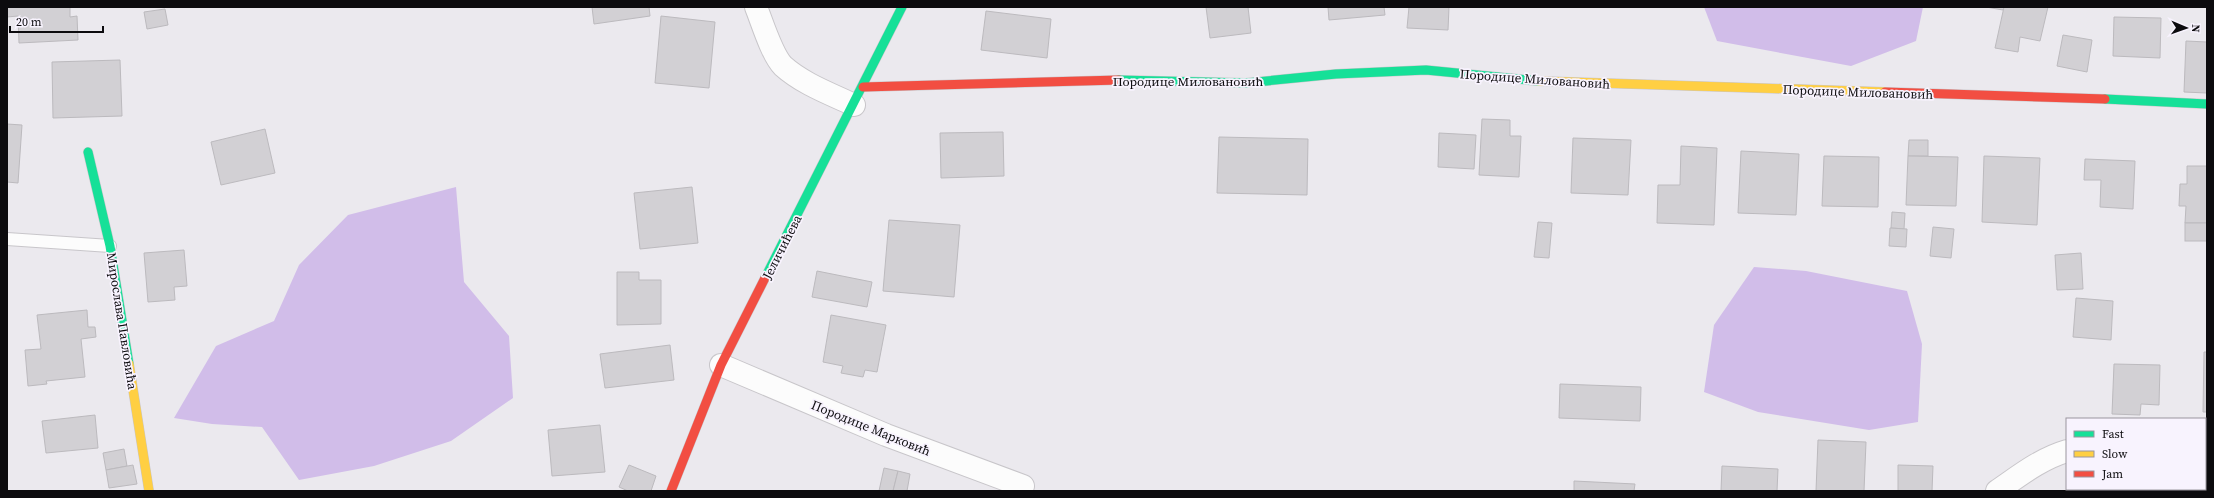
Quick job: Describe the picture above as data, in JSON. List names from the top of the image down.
{
  "streets": {
    "street": [
      "Породице Миловановић",
      "Јеличићева",
      "Мирослава Павловића",
      "Породице Марковић"
    ]
  },
  "crossings": [
    ["Породице Миловановић", "Јеличићева"],
    ["Јеличићева", "Породице Марковић"]
  ],
  "legend": ["Fast", "Slow", "Jam"],
  "scale_bar": "20 m",
  "north": "right"
}
